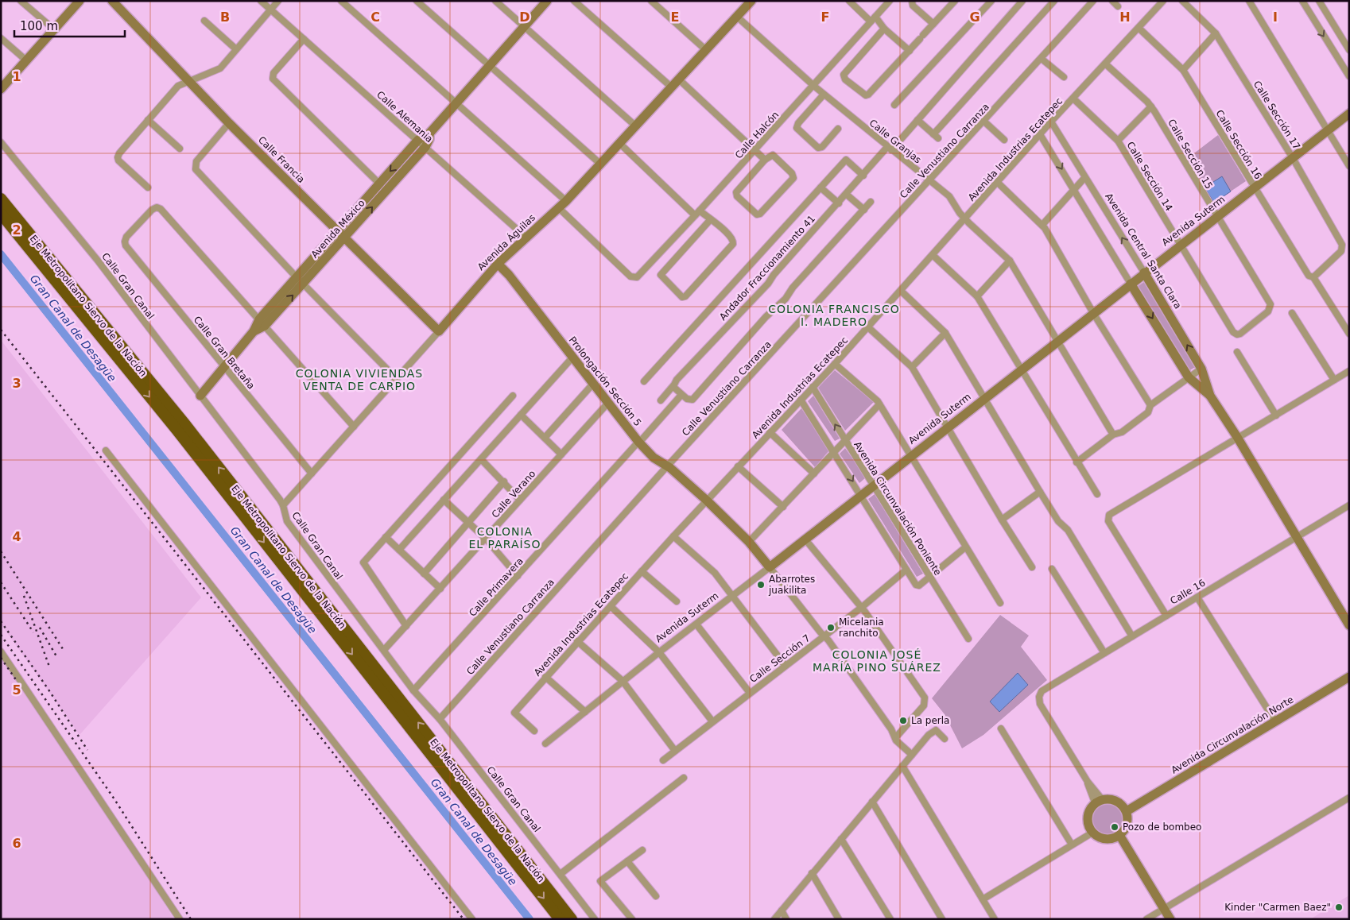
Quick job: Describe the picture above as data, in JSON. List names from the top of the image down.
{
  "streets": {
    "highway": ["Eje Metropolitano Siervo de la Nación"],
    "street": [
      "Calle Sección 17",
      "Calle Alemania",
      "Calle Halcón",
      "Calle Granjas",
      "Calle Sección 16",
      "Avenida Industrias Ecatepec",
      "Calle Venustiano Carranza",
      "Calle Sección 15",
      "Calle Francia",
      "Calle Sección 14",
      "Avenida Suterm",
      "Avenida México",
      "Avenida Águilas",
      "Avenida Central Santa Clara",
      "Andador Fraccionamiento 41",
      "Calle Gran Canal",
      "Calle Gran Bretaña",
      "Prolongación Sección 5",
      "Calle Verano",
      "Avenida Circunvalación Poniente",
      "Calle Primavera",
      "Calle 16",
      "Calle Sección 7",
      "Avenida Circunvalación Norte"
    ]
  },
  "crossings": [
    ["Calle Sección 17", "Calle Sección 16"],
    ["Calle Sección 17", "Avenida Suterm"],
    ["Calle Alemania", "Avenida México"],
    ["Calle Alemania", "Avenida Águilas"],
    ["Calle Halcón", "Calle Granjas"],
    ["Calle Halcón", "Avenida Águilas"],
    ["Calle Granjas", "Avenida Industrias Ecatepec"],
    ["Calle Granjas", "Calle Venustiano Carranza"],
    ["Calle Granjas", "Avenida Suterm"],
    ["Calle Granjas", "Avenida Águilas"],
    ["Calle Granjas", "Andador Fraccionamiento 41"],
    ["Calle Sección 16", "Avenida Industrias Ecatepec"],
    ["Calle Sección 16", "Avenida Suterm"],
    ["Avenida Industrias Ecatepec", "Calle Sección 15"],
    ["Avenida Industrias Ecatepec", "Calle Sección 14"],
    ["Avenida Industrias Ecatepec", "Avenida Central Santa Clara"],
    ["Avenida Industrias Ecatepec", "Prolongación Sección 5"],
    ["Avenida Industrias Ecatepec", "Avenida Circunvalación Poniente"],
    ["Calle Venustiano Carranza", "Calle Gran Canal"],
    ["Calle Venustiano Carranza", "Prolongación Sección 5"],
    ["Calle Sección 15", "Calle Sección 14"],
    ["Calle Sección 15", "Avenida Suterm"],
    ["Calle Francia", "Avenida México"],
    ["Calle Francia", "Avenida Águilas"],
    ["Calle Sección 14", "Avenida Suterm"],
    ["Avenida Suterm", "Avenida Central Santa Clara"],
    ["Avenida Suterm", "Prolongación Sección 5"],
    ["Avenida Suterm", "Avenida Circunvalación Poniente"],
    ["Avenida México", "Calle Gran Canal"],
    ["Avenida México", "Calle Gran Bretaña"],
    ["Avenida Águilas", "Calle Gran Canal"],
    ["Avenida Águilas", "Calle Gran Bretaña"],
    ["Avenida Águilas", "Prolongación Sección 5"],
    ["Avenida Central Santa Clara", "Calle 16"],
    ["Calle Gran Canal", "Calle Verano"],
    ["Calle Gran Canal", "Calle Primavera"],
    ["Prolongación Sección 5", "Calle Verano"],
    ["Prolongación Sección 5", "Calle Primavera"],
    ["Calle 16", "Avenida Circunvalación Norte"]
  ],
  "districts": [
    "COLONIA FRANCISCO I. MADERO",
    "COLONIA VIVIENDAS VENTA DE CARPIO",
    "COLONIA EL PARAÍSO",
    "COLONIA JOSÉ MARÍA PINO SUÁREZ"
  ],
  "water": ["Gran Canal de Desagüe"],
  "places": [
    "Abarrotes juakilita",
    "Micelania ranchito",
    "La perla",
    "Pozo de bombeo",
    "Kinder \"Carmen Baez\""
  ],
  "scale_bar": "100 m",
  "grid": {
    "columns": [
      "B",
      "C",
      "D",
      "E",
      "F",
      "G",
      "H",
      "I"
    ],
    "rows": [
      "1",
      "2",
      "3",
      "4",
      "5",
      "6"
    ]
  }
}
